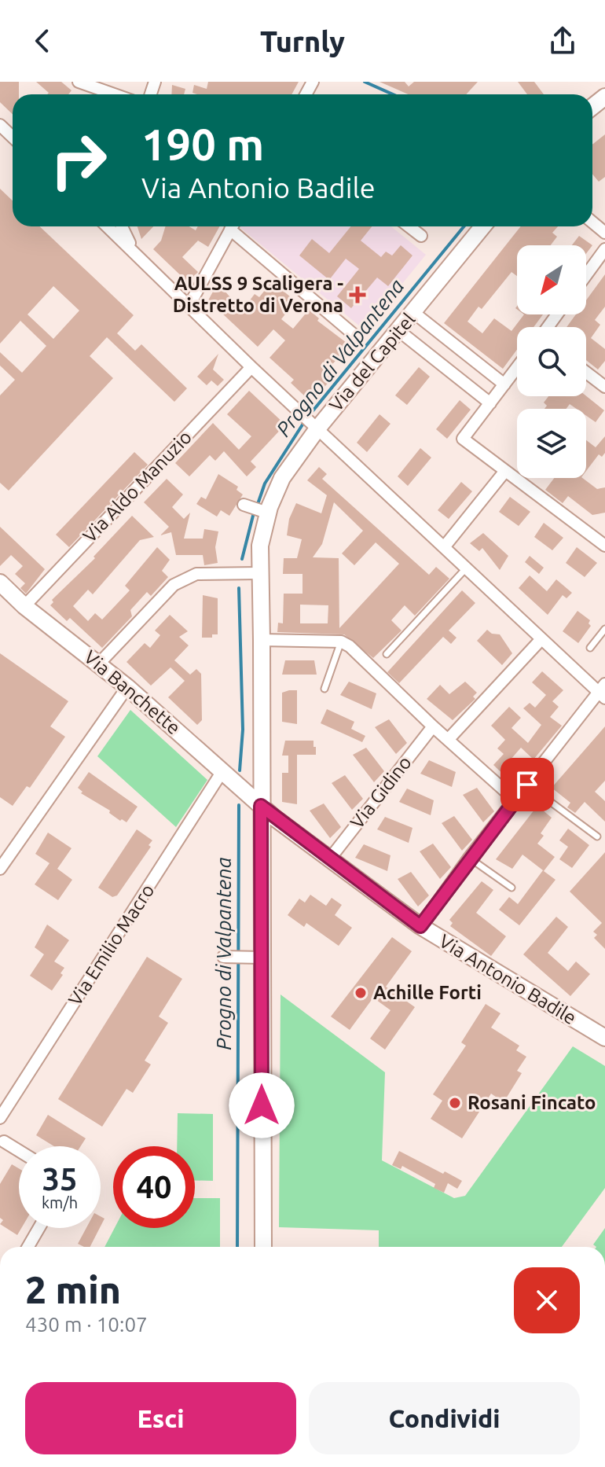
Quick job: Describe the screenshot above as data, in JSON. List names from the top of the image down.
{
  "streets": {
    "street": [
      "Via del Capitel",
      "Via Aldo Manuzio",
      "Via Banchette",
      "Via Gidino",
      "Via Emilio Macro",
      "Via Antonio Badile"
    ]
  },
  "crossings": [
    ["Via del Capitel", "Via Banchette"],
    ["Via del Capitel", "Via Antonio Badile"],
    ["Via Aldo Manuzio", "Via Banchette"],
    ["Via Banchette", "Via Emilio Macro"],
    ["Via Banchette", "Via Antonio Badile"],
    ["Via Gidino", "Via Antonio Badile"]
  ],
  "water": ["Progno di Valpantena"],
  "places": {
    "health": ["AULSS 9 Scaligera - Distretto di Verona"],
    "other": ["Achille Forti", "Rosani Fincato"]
  },
  "north": "bottom left",
  "page": {
    "header": "Turnly",
    "turn": ["190 m", "Via Antonio Badile"],
    "speed": "35 km/h",
    "limit": "40",
    "heading": ["2 min", "430 m · 10:07"],
    "buttons": ["Esci", "Condividi"]
  }
}
